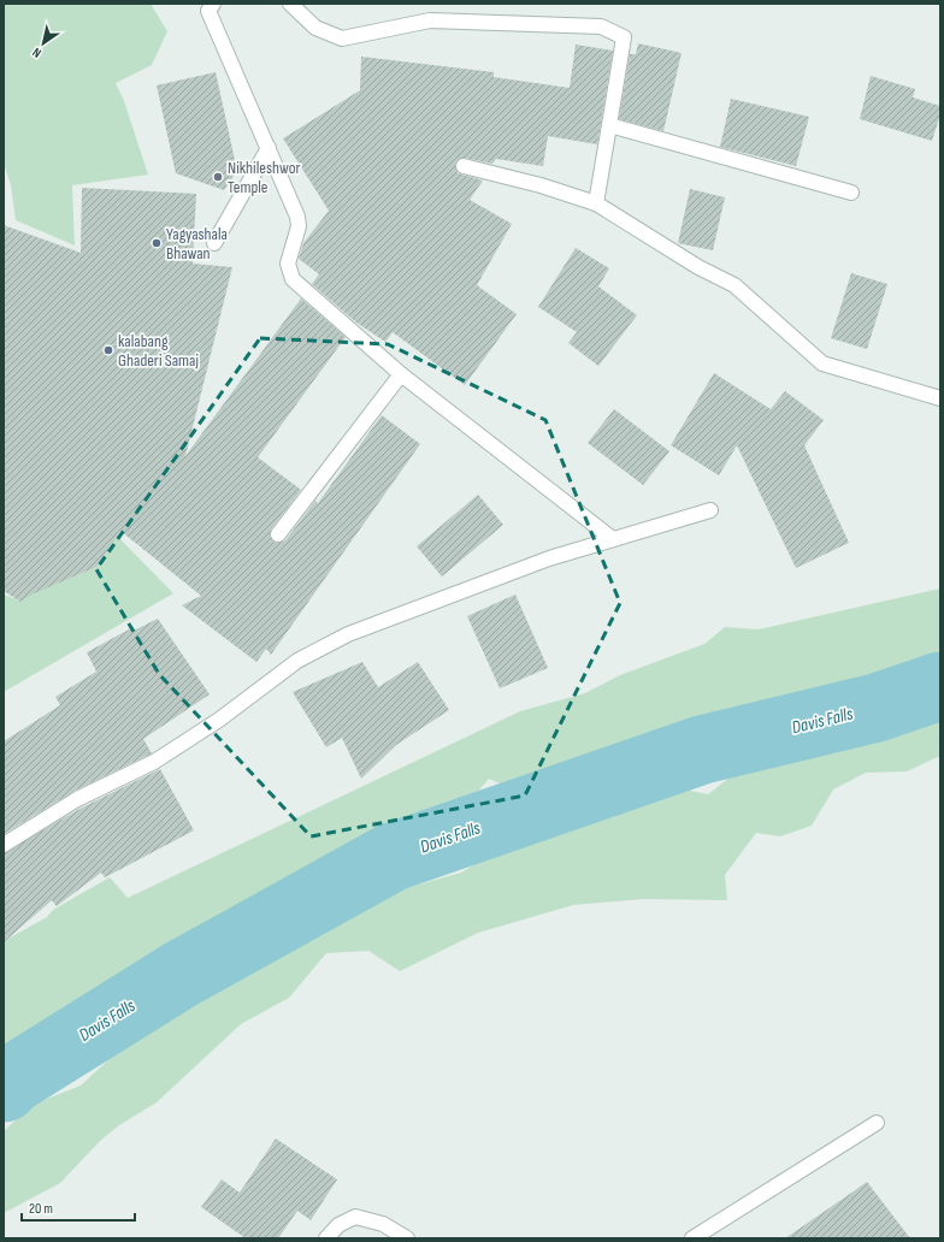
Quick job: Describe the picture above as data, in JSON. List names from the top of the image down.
{
  "water": ["Davis Falls"],
  "places": ["Nikhileshwor Temple", "Yagyashala Bhawan", "kalabang Ghaderi Samaj"],
  "scale_bar": "20 m",
  "north": "bottom left"
}
